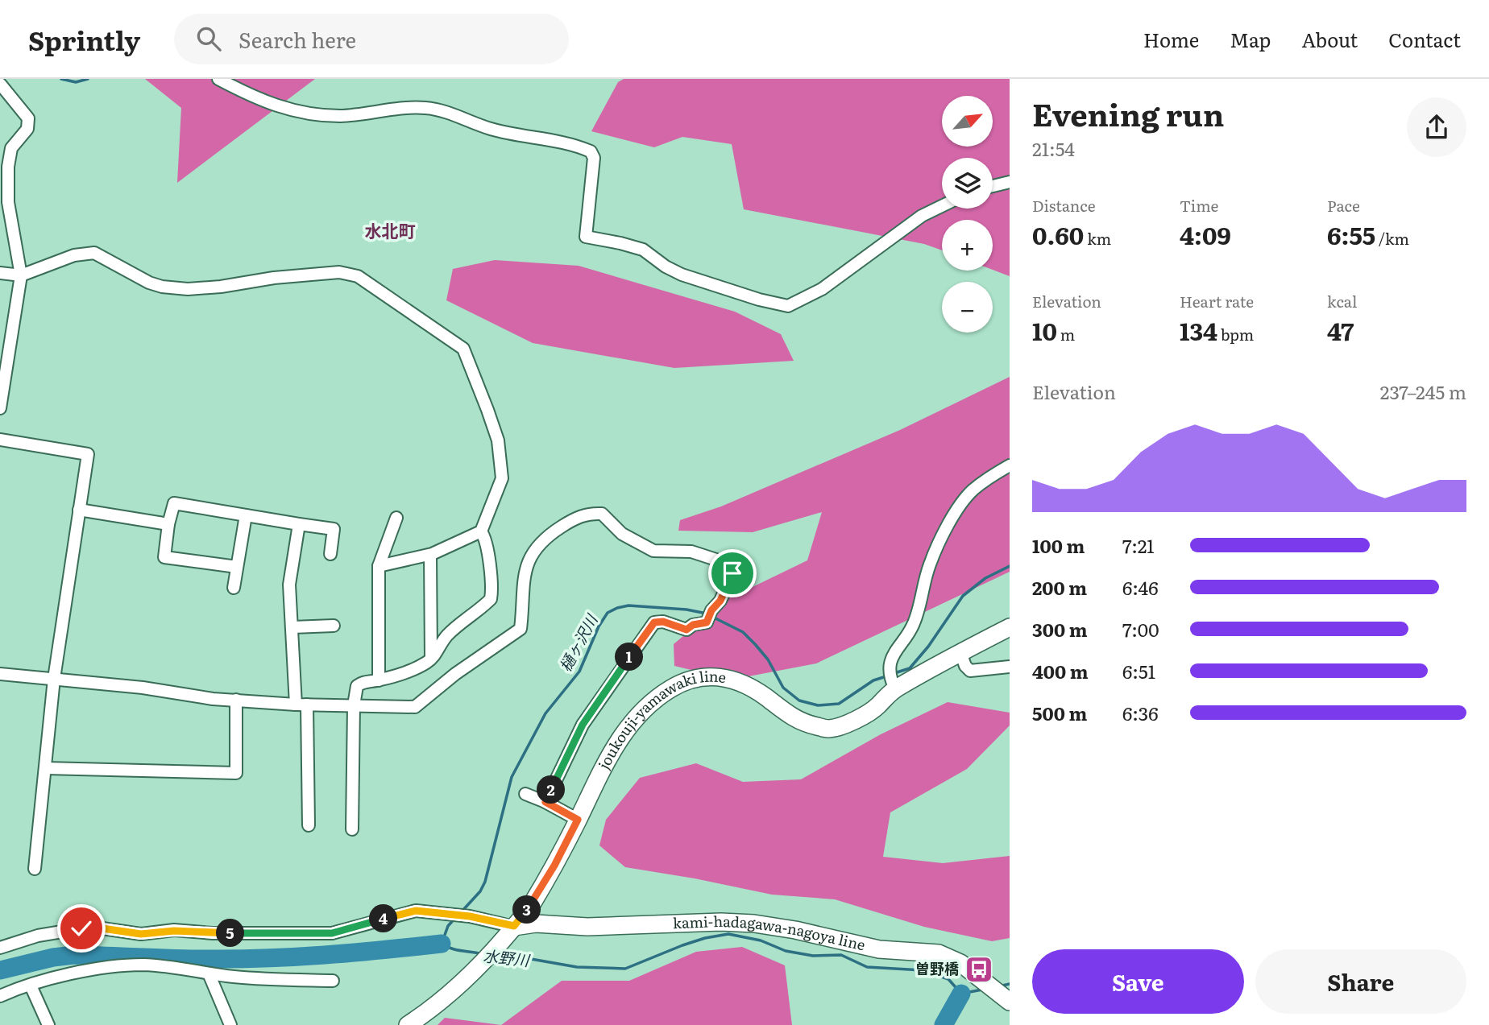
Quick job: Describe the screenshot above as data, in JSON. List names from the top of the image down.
{
  "streets": {
    "main road": ["joukouji-yamawaki line", "kami-hadagawa-nagoya line"]
  },
  "crossings": [
    ["joukouji-yamawaki line", "kami-hadagawa-nagoya line"]
  ],
  "districts": ["水北町"],
  "water": ["樋ヶ沢川", "水野川"],
  "places": {
    "bus stop": ["曽野橋"]
  },
  "north": "top right",
  "page": {
    "header": "Sprintly",
    "search": "Search here",
    "nav": [
      "Home",
      "Map",
      "About",
      "Contact"
    ],
    "heading": ["Evening run", "21:54"],
    "map_buttons": ["+", "−"],
    "stats": [
      ["Distance", "0.60 km"],
      ["Time", "4:09"],
      ["Pace", "6:55 /km"],
      ["Elevation", "10 m"],
      ["Heart rate", "134 bpm"],
      ["kcal", "47"]
    ],
    "chart": ["Elevation", "237–245 m"],
    "list": [
      {
        "name": "100 m",
        "note": "7:21"
      },
      {
        "name": "200 m",
        "note": "6:46"
      },
      {
        "name": "300 m",
        "note": "7:00"
      },
      {
        "name": "400 m",
        "note": "6:51"
      },
      {
        "name": "500 m",
        "note": "6:36"
      }
    ],
    "pins": [
      "1",
      "2",
      "3",
      "4",
      "5"
    ],
    "buttons": ["Save", "Share"]
  }
}
